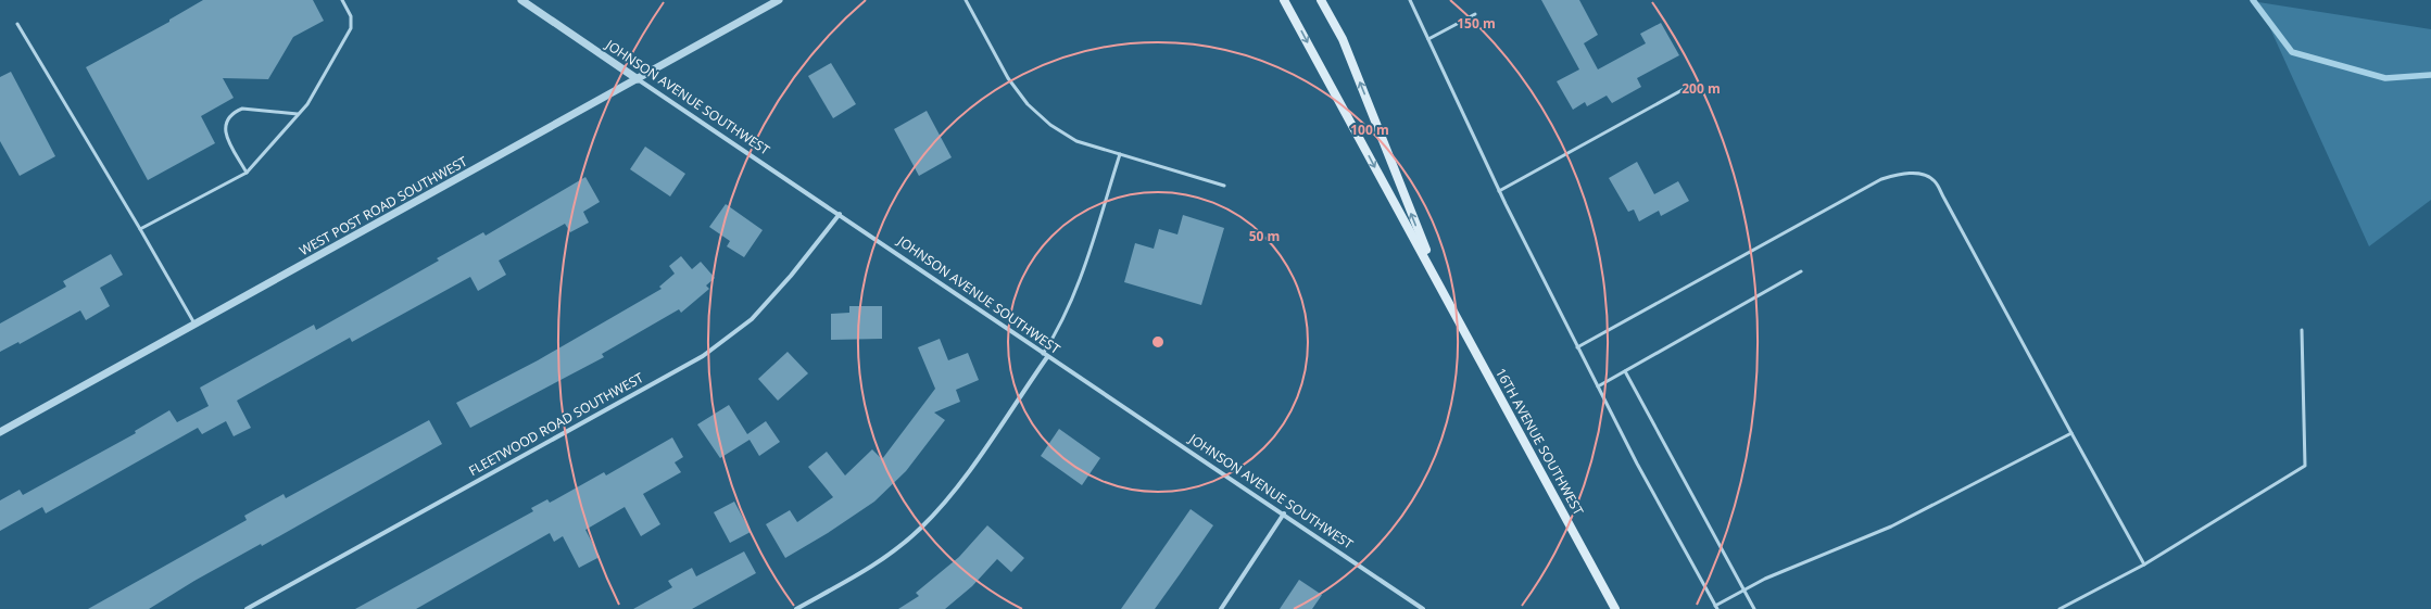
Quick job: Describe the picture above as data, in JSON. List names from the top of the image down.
{
  "streets": {
    "main road": ["16TH AVENUE SOUTHWEST"],
    "street": ["JOHNSON AVENUE SOUTHWEST", "WEST POST ROAD SOUTHWEST", "FLEETWOOD ROAD SOUTHWEST"]
  },
  "crossings": [
    ["JOHNSON AVENUE SOUTHWEST", "WEST POST ROAD SOUTHWEST"],
    ["JOHNSON AVENUE SOUTHWEST", "FLEETWOOD ROAD SOUTHWEST"]
  ],
  "rings": [
    "150 m",
    "200 m",
    "100 m",
    "50 m"
  ]
}
